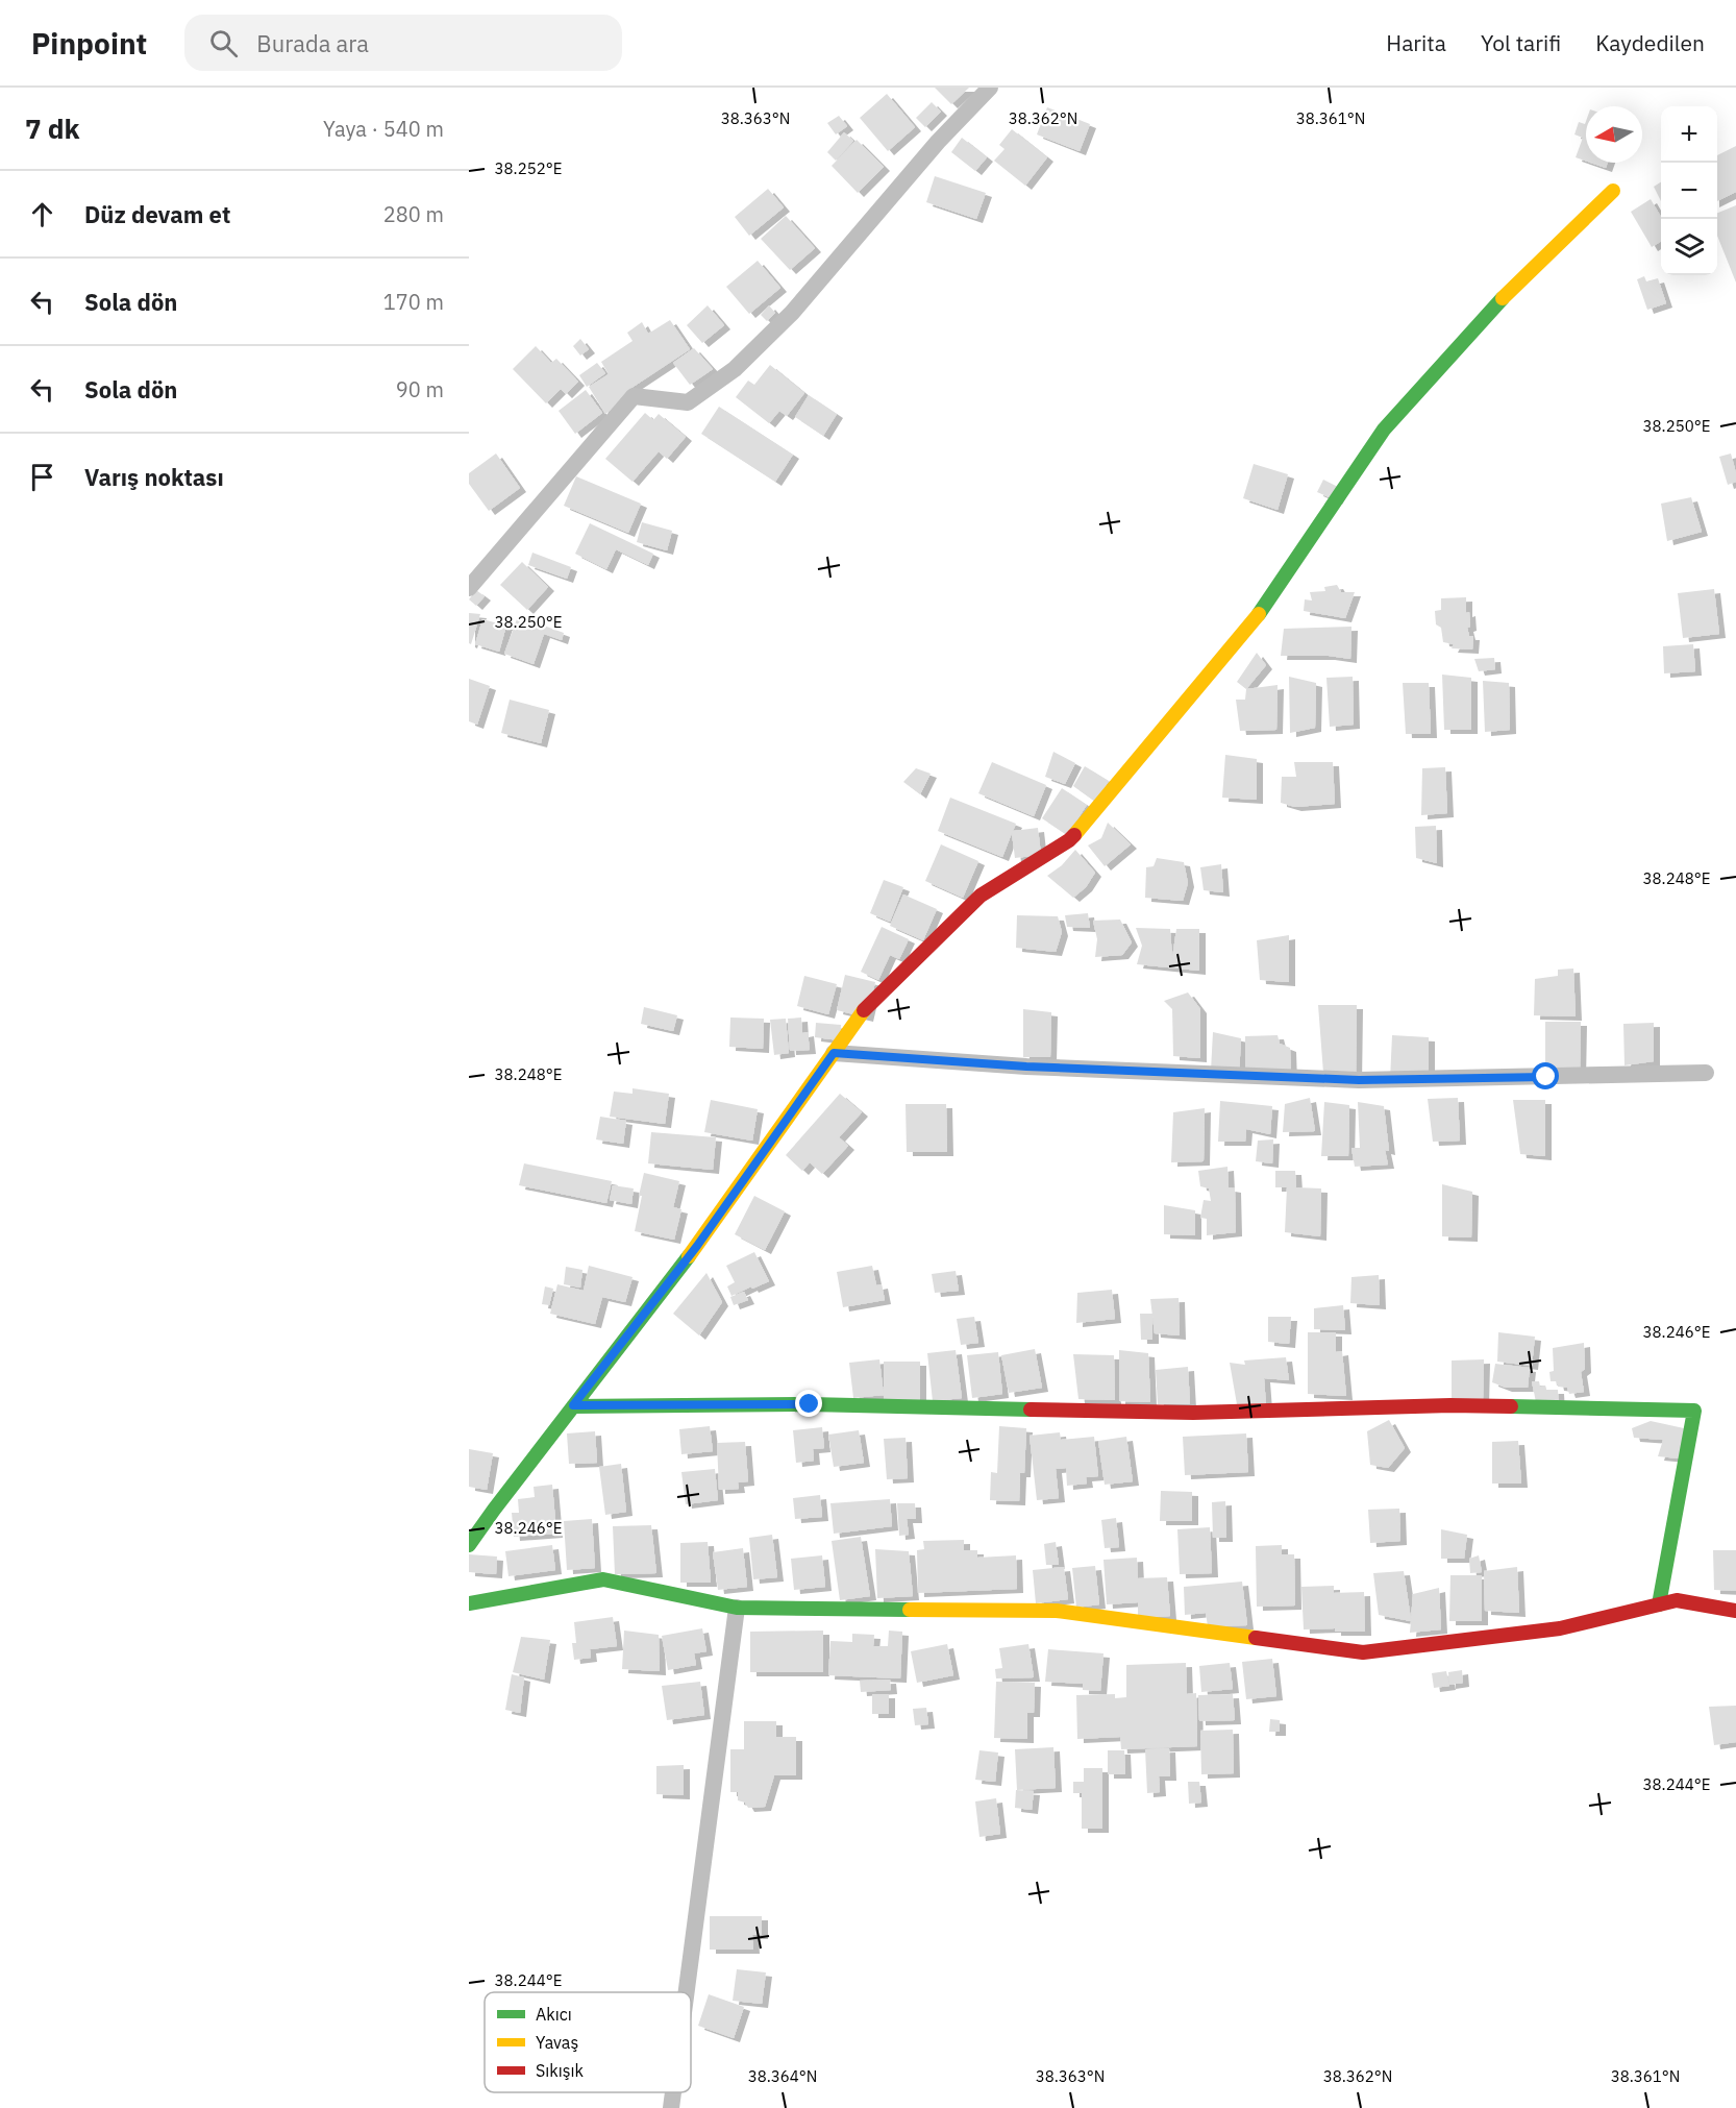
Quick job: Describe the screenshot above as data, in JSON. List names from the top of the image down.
{
  "legend": ["Akıcı", "Yavaş", "Sıkışık"],
  "north": "left",
  "page": {
    "header": "Pinpoint",
    "search": "Burada ara",
    "nav": ["Harita", "Yol tarifi", "Kaydedilen"],
    "heading": ["7 dk", "Yaya · 540 m"],
    "map_buttons": ["+", "−"],
    "list": [
      ["Düz devam et", "280 m"],
      ["Sola dön", "170 m"],
      ["Sola dön", "90 m"],
      "Varış noktası"
    ]
  },
  "coordinates": [
    "38.363°N",
    "38.362°N",
    "38.361°N",
    "38.252°E",
    "38.250°E",
    "38.248°E",
    "38.246°E",
    "38.244°E",
    "38.364°N"
  ]
}
